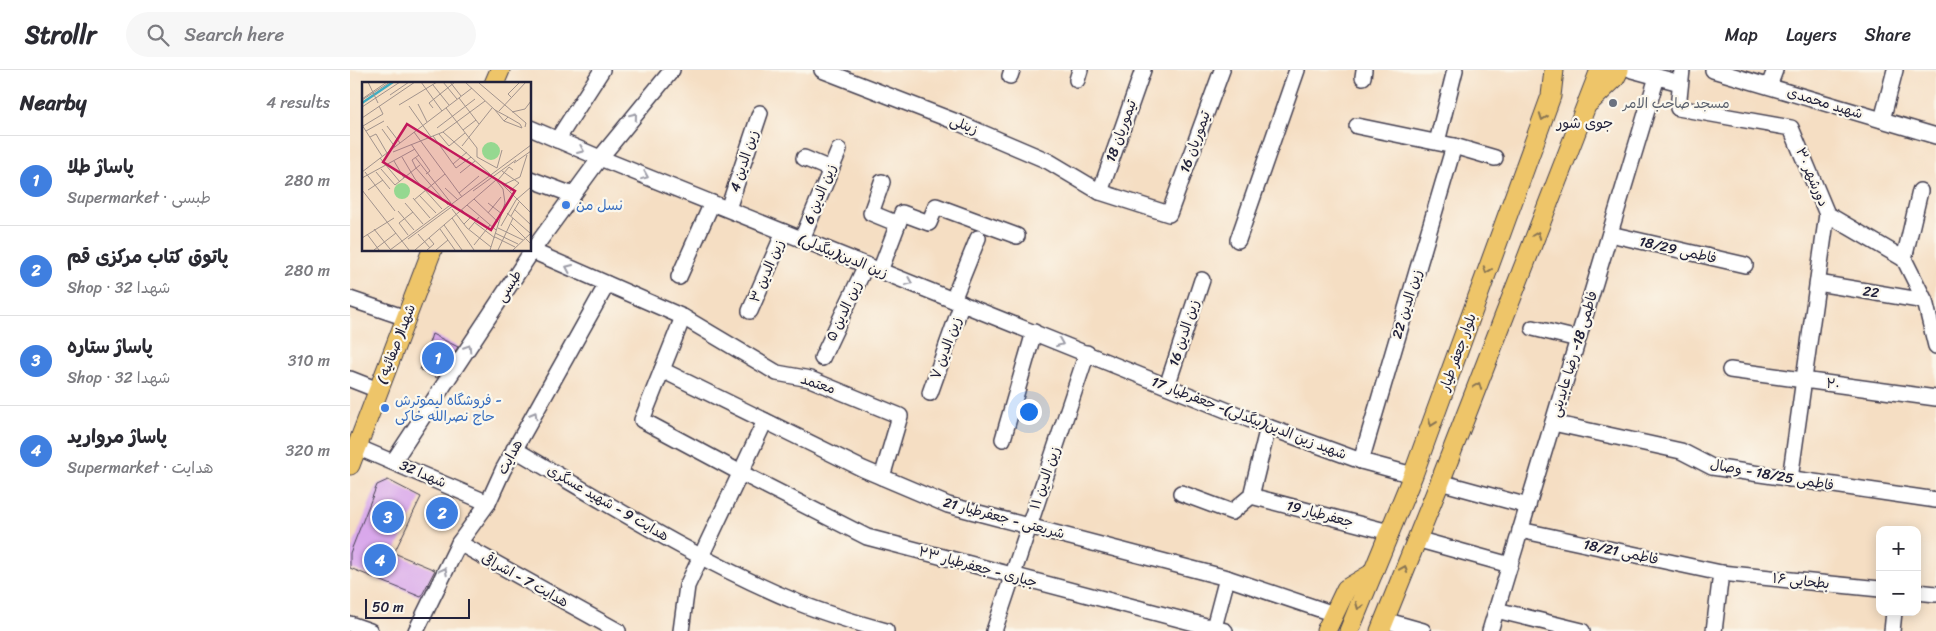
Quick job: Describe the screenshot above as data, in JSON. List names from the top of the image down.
{
  "streets": {
    "main road": ["شهدا( صفائیه )", "بلوار جعفر طیار"],
    "street": [
      "شهید محمدی",
      "زینلی",
      "تیموریان 18",
      "تیموریان 16",
      "زین الدین 4",
      "دورشهر ۳۰",
      "زین الدین 6",
      "فاطمی 18/29",
      "زین الدین(بیگدلی)",
      "زین الدین ۳",
      "طبسی",
      "22",
      "زین الدین 22",
      "زین الدین ۵",
      "زین الدین 16",
      "زین الدین ۷",
      "فاطمی 18- رضا عابدینی",
      "معتمد",
      "۲۰",
      "شهید زین الدین(بیگدلی)- جعفرطیار 17",
      "هدایت",
      "شهدا 32",
      "فاطمی 18/25 - وصال",
      "زین الدین ۱۱",
      "هدایت 9 - شهید عسگری",
      "جعفرطیار 19",
      "شریعتی - جعفرطیار 21",
      "فاطمی 18/21",
      "جباری - جعفرطیار ۲۳",
      "هدایت 7 - اشراقی",
      "بطحایی ۱۶"
    ]
  },
  "crossings": [
    ["زینلی", "تیموریان 18"],
    ["زینلی", "تیموریان 16"],
    ["زین الدین 4", "زین الدین(بیگدلی)"],
    ["زین الدین 6", "زین الدین(بیگدلی)"],
    ["فاطمی 18/29", "فاطمی 18- رضا عابدینی"],
    ["زین الدین(بیگدلی)", "زین الدین ۳"],
    ["زین الدین(بیگدلی)", "طبسی"],
    ["زین الدین(بیگدلی)", "زین الدین ۵"],
    ["زین الدین(بیگدلی)", "زین الدین ۷"],
    ["زین الدین(بیگدلی)", "شهید زین الدین(بیگدلی)- جعفرطیار 17"],
    ["زین الدین(بیگدلی)", "زین الدین ۱۱"],
    ["طبسی", "معتمد"],
    ["طبسی", "شهدا 32"],
    ["زین الدین 22", "شهید زین الدین(بیگدلی)- جعفرطیار 17"],
    ["زین الدین 16", "شهید زین الدین(بیگدلی)- جعفرطیار 17"],
    ["شهدا( صفائیه )", "شهدا 32"],
    ["بلوار جعفر طیار", "شهید زین الدین(بیگدلی)- جعفرطیار 17"],
    ["بلوار جعفر طیار", "جعفرطیار 19"],
    ["فاطمی 18- رضا عابدینی", "فاطمی 18/25 - وصال"],
    ["فاطمی 18- رضا عابدینی", "فاطمی 18/21"],
    ["معتمد", "هدایت"],
    ["معتمد", "شریعتی - جعفرطیار 21"],
    ["شهید زین الدین(بیگدلی)- جعفرطیار 17", "زین الدین ۱۱"],
    ["هدایت", "شهدا 32"],
    ["هدایت", "هدایت 9 - شهید عسگری"],
    ["هدایت", "هدایت 7 - اشراقی"],
    ["زین الدین ۱۱", "شریعتی - جعفرطیار 21"],
    ["زین الدین ۱۱", "جباری - جعفرطیار ۲۳"],
    ["شریعتی - جعفرطیار 21", "جباری - جعفرطیار ۲۳"],
    ["فاطمی 18/21", "بطحایی ۱۶"]
  ],
  "one_way": ["زین الدین(بیگدلی)", "طبسی", "هدایت"],
  "districts": ["جوی شور"],
  "places": ["مسجد صاحب الامر", "نسل من", "فروشگاه لیموترش - حاج نصرالله خاکی"],
  "scale_bar": "50 m",
  "page": {
    "header": "Strollr",
    "search": "Search here",
    "nav": ["Map", "Layers", "Share"],
    "heading": ["Nearby", "4 results"],
    "list": [
      {
        "mark": "1",
        "name": "پاساژ طلا",
        "note": "Supermarket · طبسی",
        "value": "280 m"
      },
      {
        "mark": "2",
        "name": "پاتوق کتاب مرکزی قم",
        "note": "Shop · شهدا 32",
        "value": "280 m"
      },
      {
        "mark": "3",
        "name": "پاساژ ستاره",
        "note": "Shop · شهدا 32",
        "value": "310 m"
      },
      {
        "mark": "4",
        "name": "پاساژ مروارید",
        "note": "Supermarket · هدایت",
        "value": "320 m"
      }
    ],
    "pins": [
      "1",
      "2",
      "3",
      "4"
    ],
    "map_buttons": ["+", "−"],
    "scale": "50 m"
  }
}
